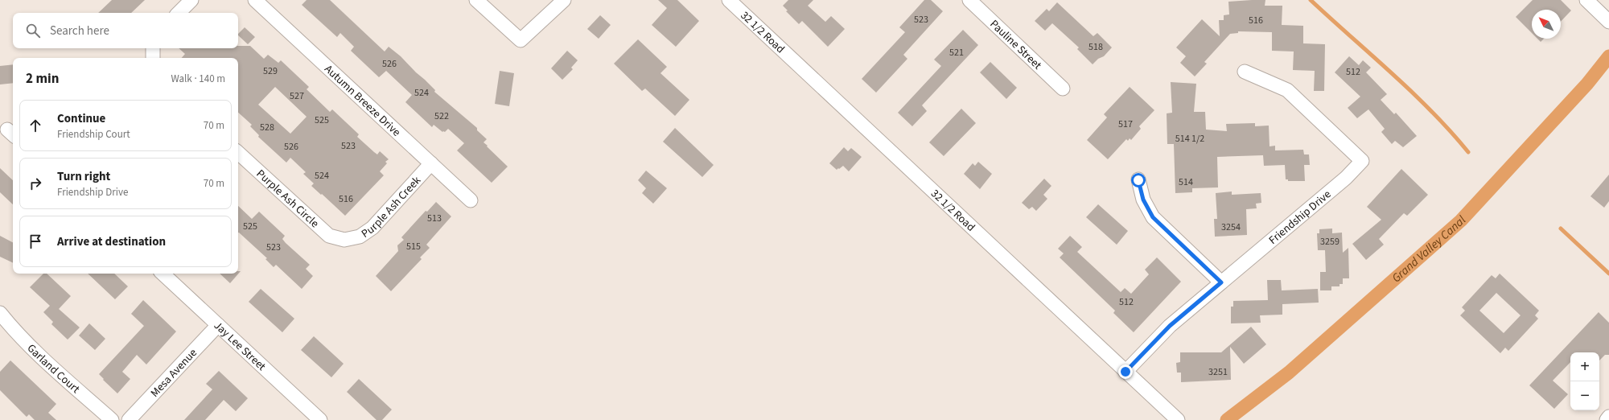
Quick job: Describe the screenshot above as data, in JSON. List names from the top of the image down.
{
  "streets": {
    "street": [
      "32 1/2 Road",
      "Pauline Street",
      "Autumn Breeze Drive",
      "Purple Ash Circle",
      "Purple Ash Creek",
      "Friendship Drive",
      "Jay Lee Street",
      "Garland Court",
      "Mesa Avenue"
    ]
  },
  "crossings": [
    ["32 1/2 Road", "Friendship Drive"],
    ["Autumn Breeze Drive", "Purple Ash Creek"],
    ["Purple Ash Circle", "Purple Ash Creek"],
    ["Jay Lee Street", "Mesa Avenue"]
  ],
  "water": ["Grand Valley Canal"],
  "house_numbers": [
    "523",
    "516",
    "518",
    "521",
    "526",
    "529",
    "512",
    "524",
    "527",
    "522",
    "525",
    "517",
    "528",
    "514 1/2",
    "523",
    "526",
    "524",
    "514",
    "516",
    "513",
    "525",
    "3254",
    "3259",
    "515",
    "523",
    "512",
    "3251"
  ],
  "north": "top left",
  "page": {
    "search": "Search here",
    "heading": ["2 min", "Walk · 140 m"],
    "list": [
      ["Continue", "Friendship Court", "70 m"],
      ["Turn right", "Friendship Drive", "70 m"],
      "Arrive at destination"
    ],
    "map_buttons": ["+", "−"]
  }
}
